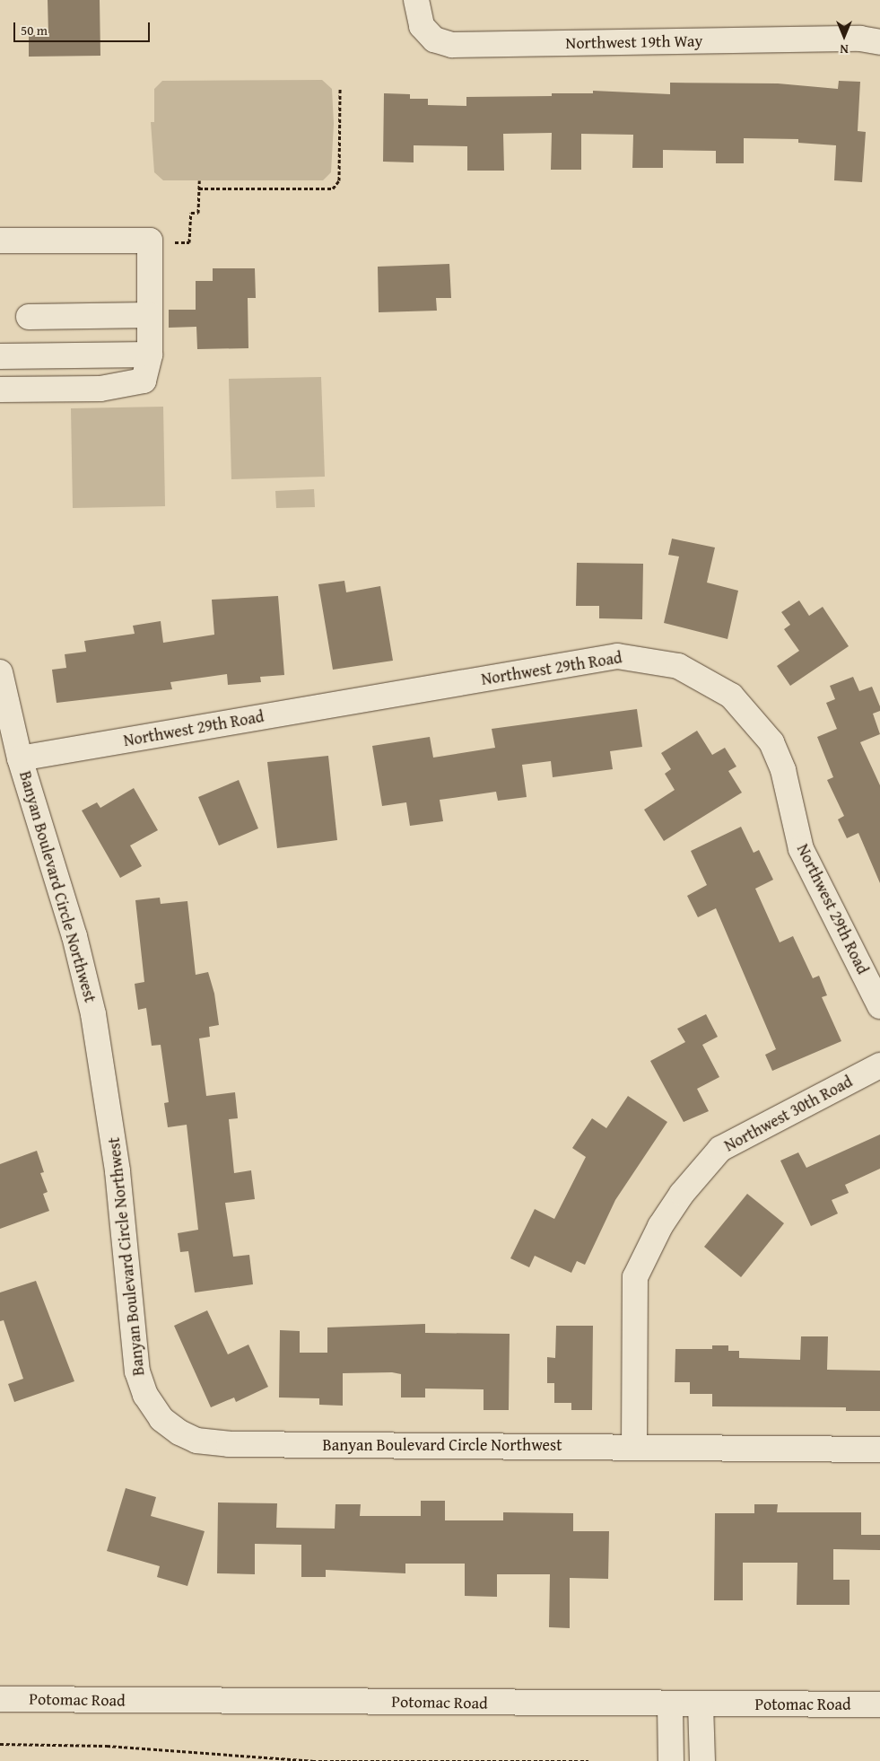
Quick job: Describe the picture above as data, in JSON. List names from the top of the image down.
{
  "streets": {
    "street": [
      "Northwest 19th Way",
      "Northwest 29th Road",
      "Banyan Boulevard Circle Northwest",
      "Northwest 30th Road",
      "Potomac Road"
    ]
  },
  "crossings": [
    ["Northwest 29th Road", "Banyan Boulevard Circle Northwest"],
    ["Banyan Boulevard Circle Northwest", "Northwest 30th Road"]
  ],
  "scale_bar": "50 m",
  "north": "bottom"
}
